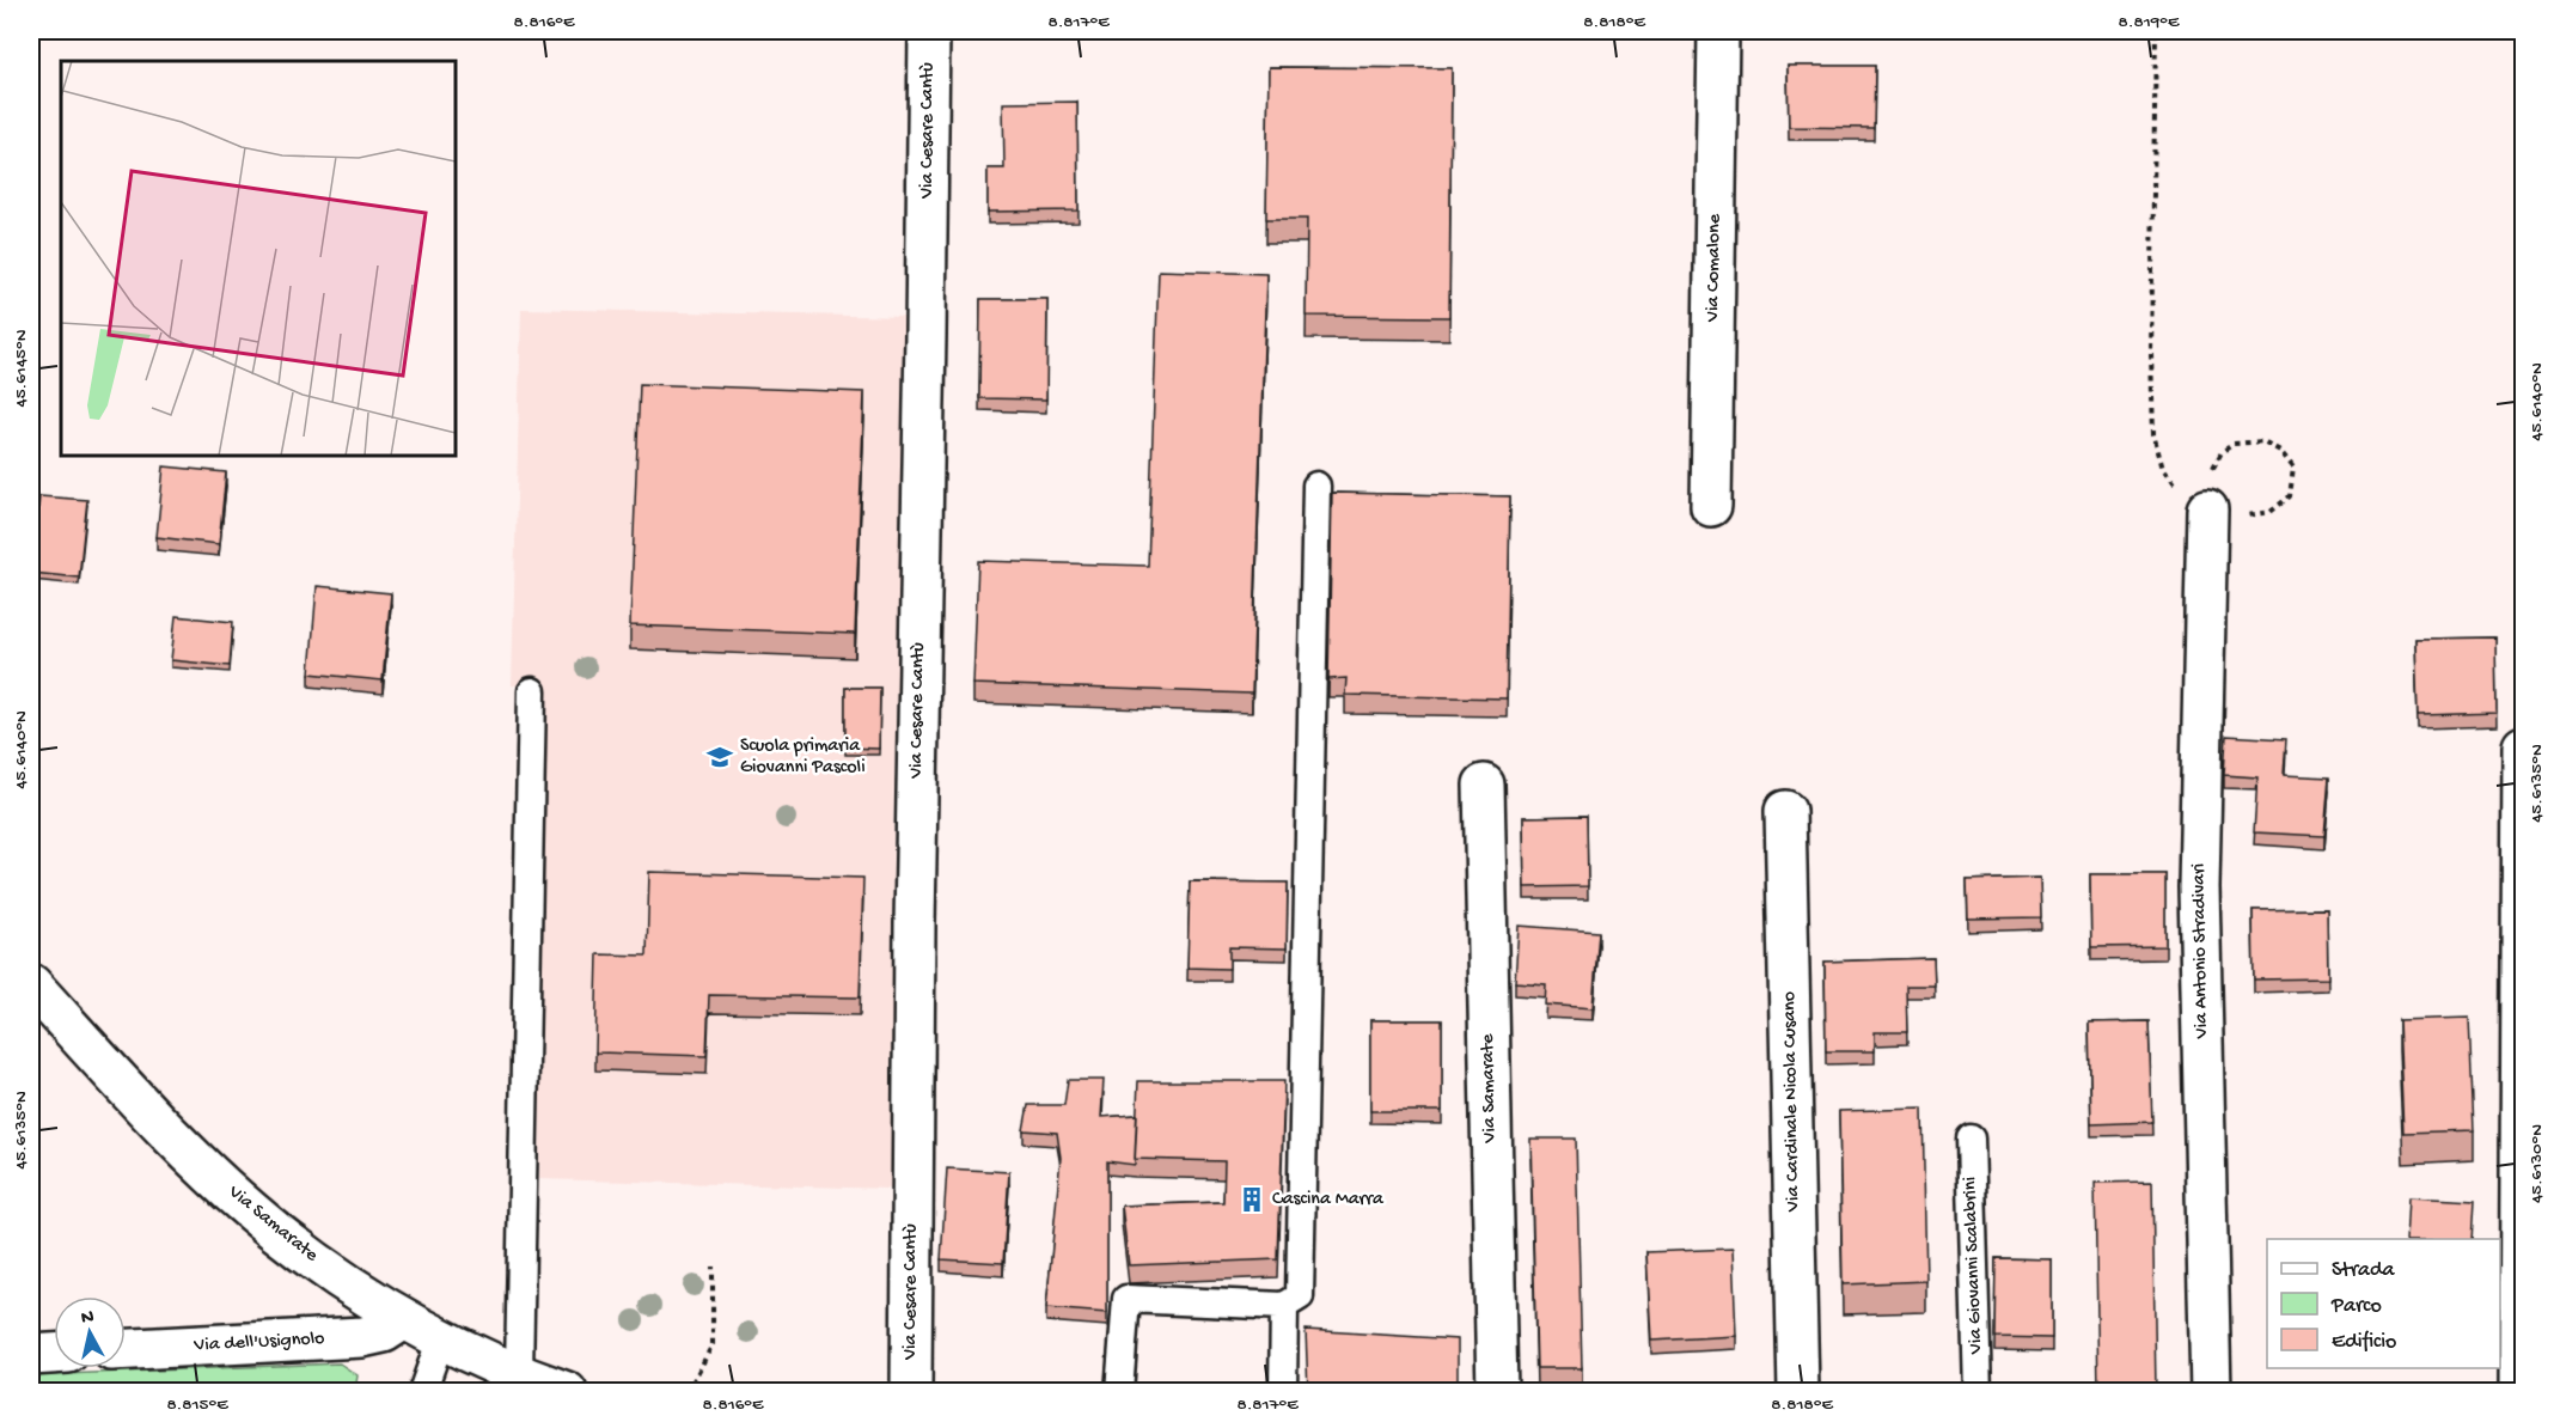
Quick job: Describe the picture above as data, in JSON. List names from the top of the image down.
{
  "streets": {
    "street": [
      "Via Cesare Cantù",
      "Via Comalone",
      "Via Antonio Stradivari",
      "Via Samarate",
      "Via Cardinale Nicola Cusano",
      "Via dell'Usignolo"
    ],
    "lane": ["Via Giovanni Scalabrini"]
  },
  "crossings": [
    ["Via Samarate", "Via dell'Usignolo"]
  ],
  "places": {
    "school or university": ["Scuola primaria Giovanni Pascoli"],
    "building": ["Cascina Marra"]
  },
  "legend": ["Strada", "Parco", "Edificio"],
  "north": "top",
  "coordinates": [
    "8.816°E",
    "8.817°E",
    "8.818°E",
    "8.819°E",
    "45.6145°N",
    "45.6140°N",
    "45.6135°N",
    "45.6130°N",
    "8.815°E"
  ]
}
